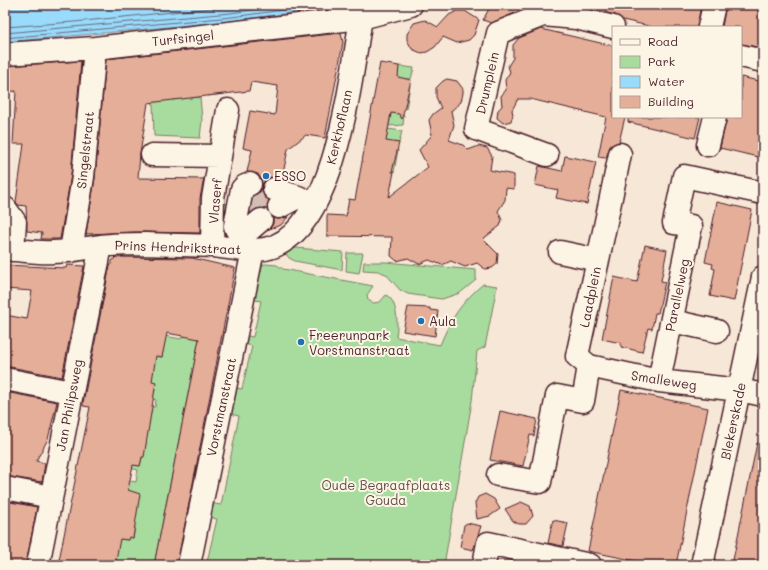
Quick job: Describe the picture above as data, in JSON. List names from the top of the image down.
{
  "streets": {
    "street": [
      "Turfsingel",
      "Drumplein",
      "Kerkhoflaan",
      "Singelstraat",
      "Vlaserf",
      "Prins Hendrikstraat",
      "Parallelweg",
      "Laadplein",
      "Smalleweg",
      "Jan Philipsweg",
      "Vorstmanstraat",
      "Blekerskade"
    ]
  },
  "crossings": [
    ["Turfsingel", "Kerkhoflaan"],
    ["Turfsingel", "Singelstraat"],
    ["Kerkhoflaan", "Prins Hendrikstraat"],
    ["Singelstraat", "Prins Hendrikstraat"],
    ["Vlaserf", "Prins Hendrikstraat"],
    ["Prins Hendrikstraat", "Jan Philipsweg"],
    ["Prins Hendrikstraat", "Vorstmanstraat"],
    ["Parallelweg", "Smalleweg"],
    ["Laadplein", "Smalleweg"],
    ["Smalleweg", "Blekerskade"]
  ],
  "parks": ["Oude Begraafplaats Gouda"],
  "places": ["ESSO", "Aula", "Freerunpark Vorstmanstraat"],
  "legend": [
    "Road",
    "Park",
    "Water",
    "Building"
  ]
}
